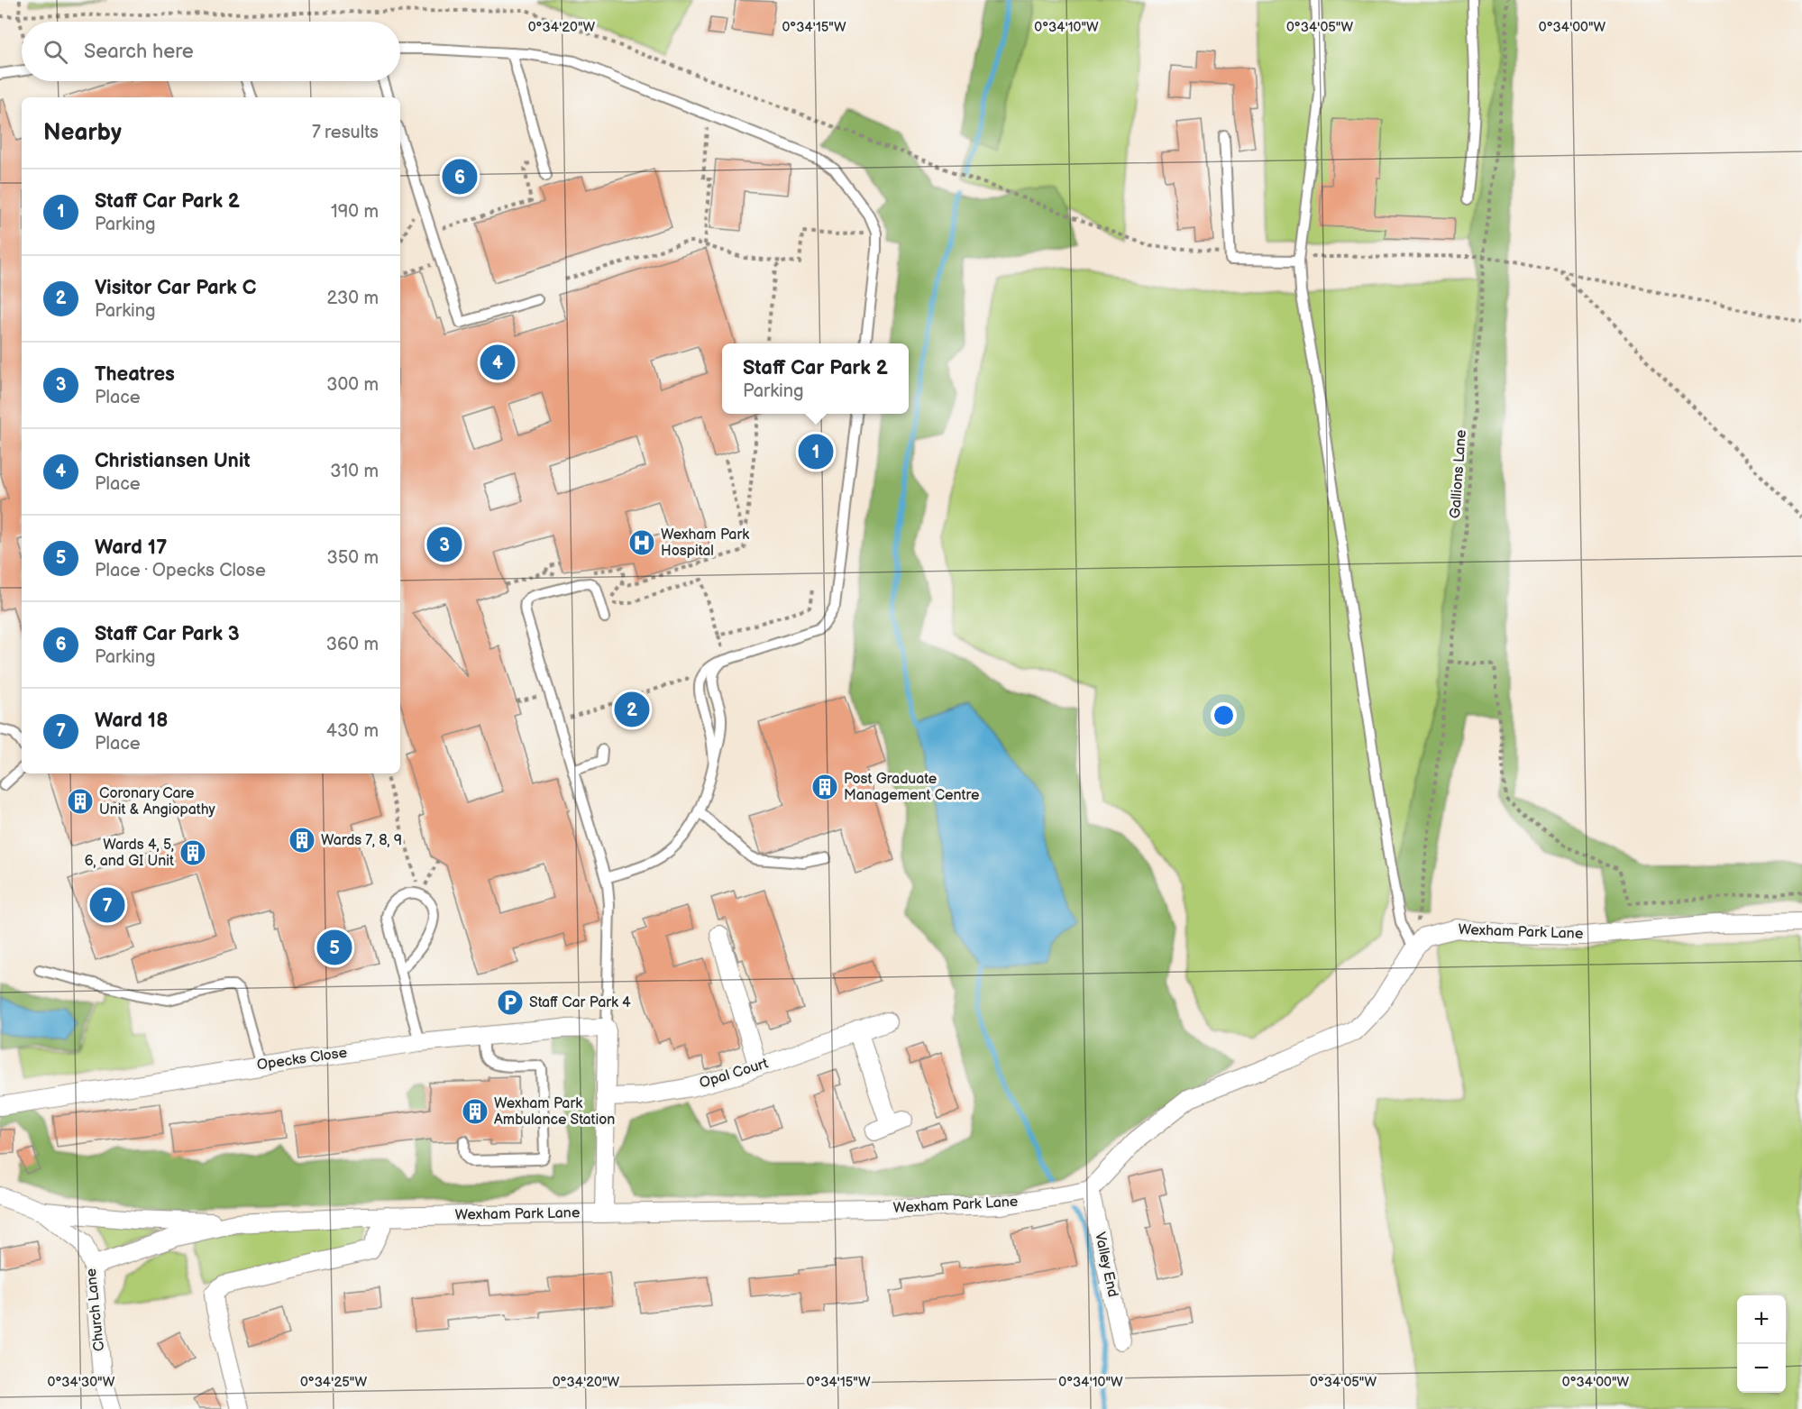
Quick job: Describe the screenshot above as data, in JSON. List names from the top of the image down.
{
  "streets": {
    "street": [
      "Wexham Park Lane",
      "Opecks Close",
      "Opal Court",
      "Valley End",
      "Church Lane"
    ],
    "path": ["Gallions Lane"]
  },
  "crossings": [
    ["Gallions Lane", "Wexham Park Lane"],
    ["Wexham Park Lane", "Valley End"],
    ["Wexham Park Lane", "Church Lane"]
  ],
  "places": {
    "hospital": ["Wexham Park Hospital"],
    "building": [
      "Post Graduate Management Centre",
      "Coronary Care Unit & Angiopathy",
      "Wards 7, 8, 9",
      "Wards 4, 5, 6, and GI Unit",
      "Wexham Park Ambulance Station"
    ],
    "parking": ["Staff Car Park 4"]
  },
  "page": {
    "search": "Search here",
    "heading": ["Nearby", "7 results"],
    "pins": [
      "6",
      "4",
      "1",
      "3",
      "2",
      "7",
      "5"
    ],
    "list": [
      {
        "mark": "1",
        "name": "Staff Car Park 2",
        "note": "Parking",
        "value": "190 m"
      },
      {
        "mark": "2",
        "name": "Visitor Car Park C",
        "note": "Parking",
        "value": "230 m"
      },
      {
        "mark": "3",
        "name": "Theatres",
        "note": "Place",
        "value": "300 m"
      },
      {
        "mark": "4",
        "name": "Christiansen Unit",
        "note": "Place",
        "value": "310 m"
      },
      {
        "mark": "5",
        "name": "Ward 17",
        "note": "Place · Opecks Close",
        "value": "350 m"
      },
      {
        "mark": "6",
        "name": "Staff Car Park 3",
        "note": "Parking",
        "value": "360 m"
      },
      {
        "mark": "7",
        "name": "Ward 18",
        "note": "Place",
        "value": "430 m"
      }
    ],
    "popup": ["Staff Car Park 2", "Parking"],
    "map_buttons": ["+", "−"]
  },
  "coordinates": [
    "0°34'20\"W",
    "0°34'15\"W",
    "0°34'10\"W",
    "0°34'05\"W",
    "0°34'00\"W",
    "0°34'30\"W",
    "0°34'25\"W"
  ]
}
